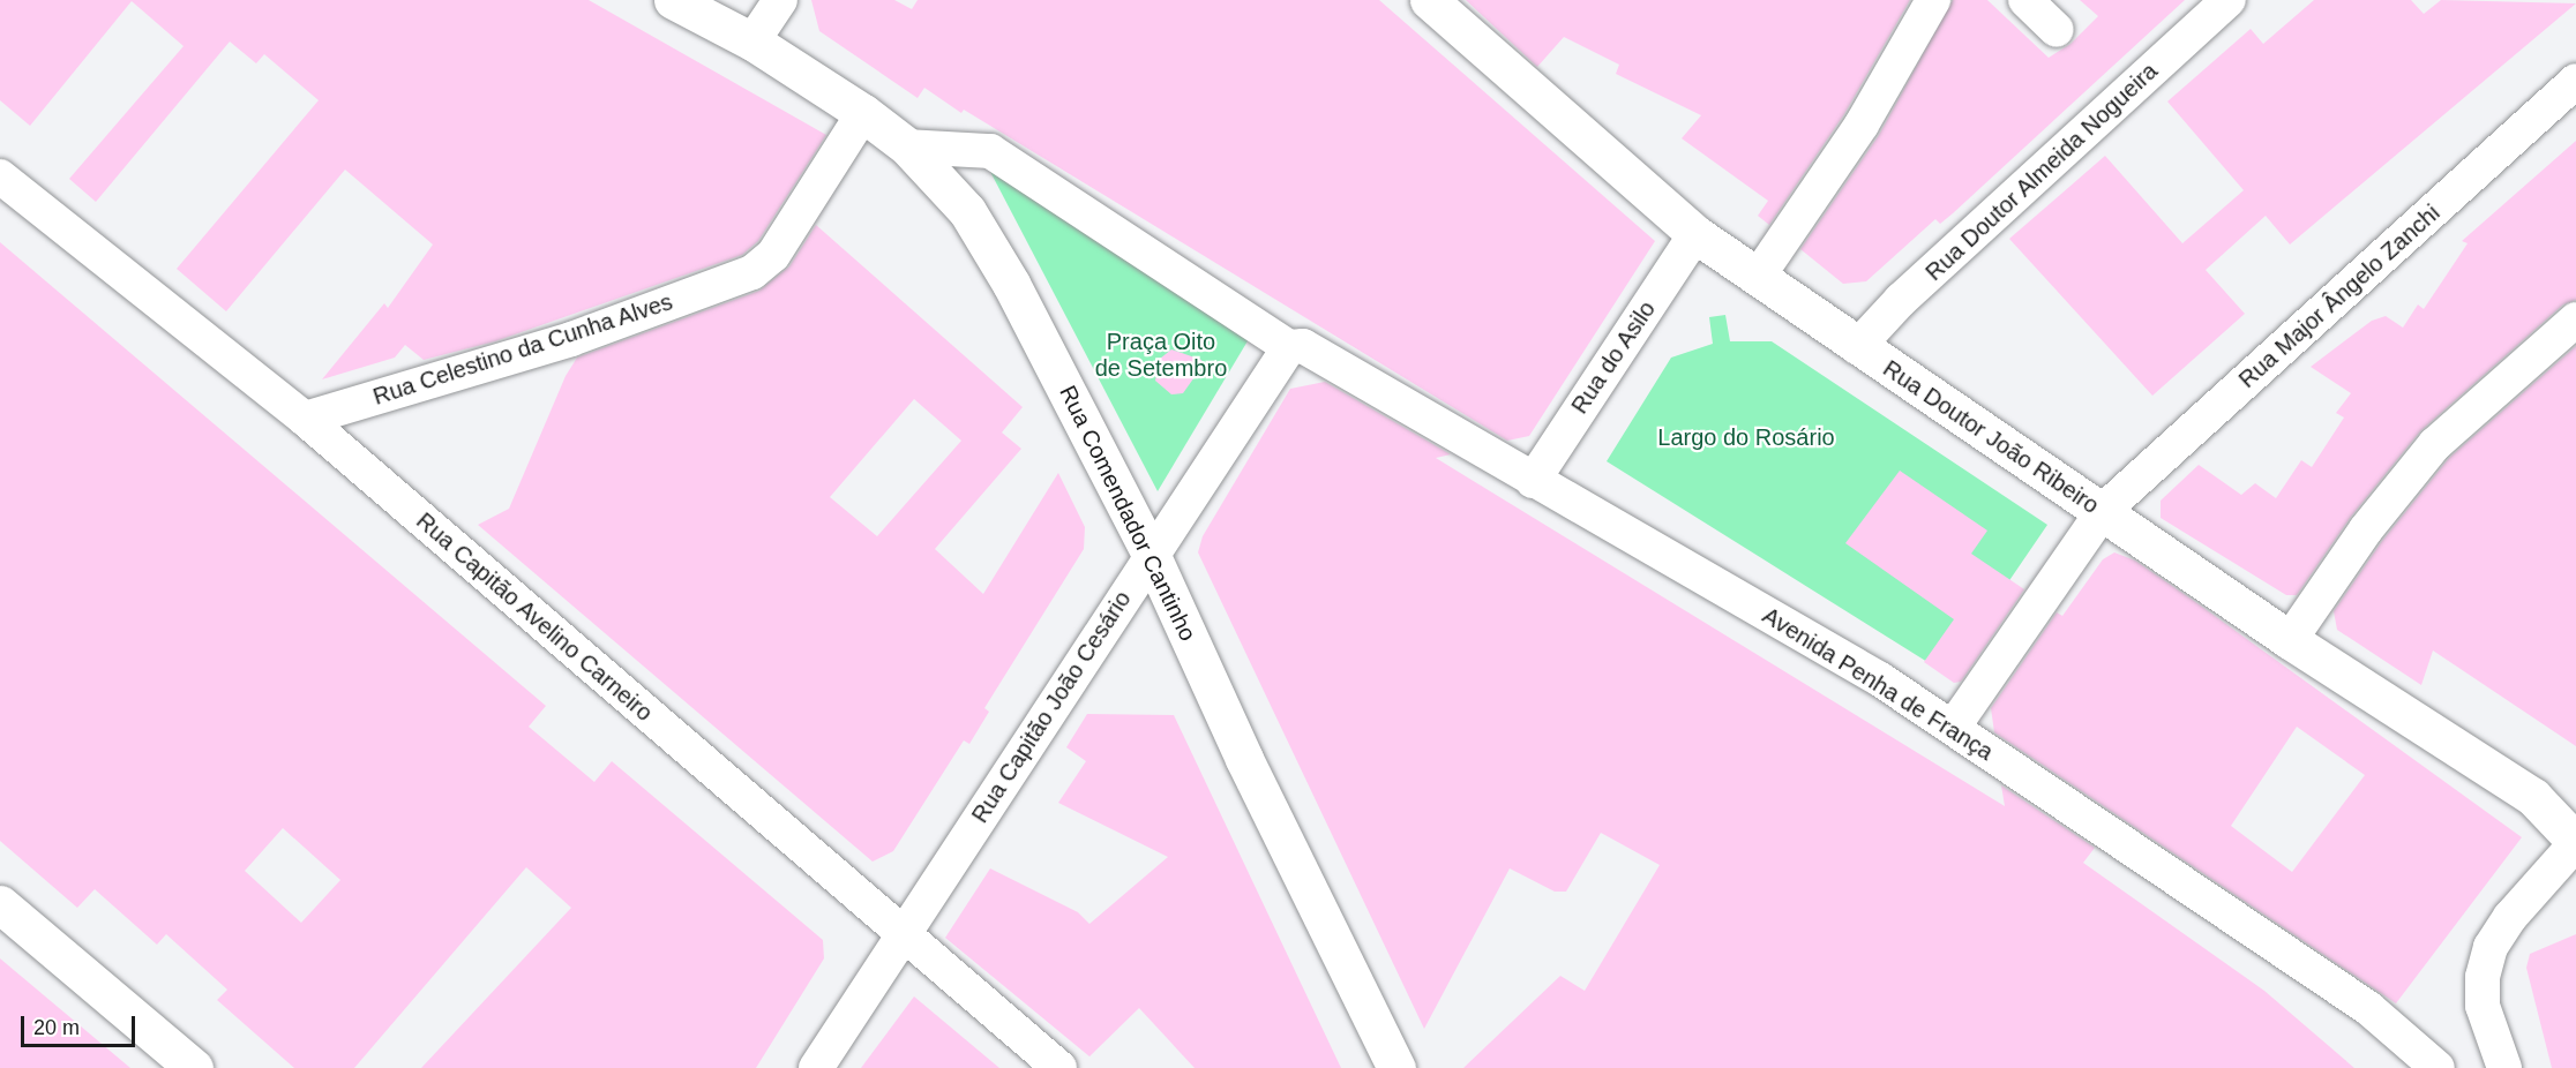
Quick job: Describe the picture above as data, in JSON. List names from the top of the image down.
{
  "streets": {
    "main road": ["Rua Doutor João Ribeiro", "Rua Comendador Cantinho"],
    "street": [
      "Rua Doutor Almeida Nogueira",
      "Rua Major Ângelo Zanchi",
      "Rua Celestino da Cunha Alves",
      "Rua do Asilo",
      "Rua Capitão Avelino Carneiro",
      "Avenida Penha de França",
      "Rua Capitão João Cesário"
    ]
  },
  "crossings": [
    ["Rua Doutor Almeida Nogueira", "Rua Doutor João Ribeiro"],
    ["Rua Major Ângelo Zanchi", "Rua Doutor João Ribeiro"],
    ["Rua Celestino da Cunha Alves", "Rua Comendador Cantinho"],
    ["Rua Celestino da Cunha Alves", "Rua Capitão Avelino Carneiro"],
    ["Rua do Asilo", "Rua Doutor João Ribeiro"],
    ["Rua do Asilo", "Avenida Penha de França"],
    ["Rua Comendador Cantinho", "Avenida Penha de França"],
    ["Rua Comendador Cantinho", "Rua Capitão João Cesário"],
    ["Rua Capitão Avelino Carneiro", "Rua Capitão João Cesário"],
    ["Avenida Penha de França", "Rua Capitão João Cesário"]
  ],
  "parks": ["Praça Oito de Setembro", "Largo do Rosário"],
  "scale_bar": "20 m"
}
